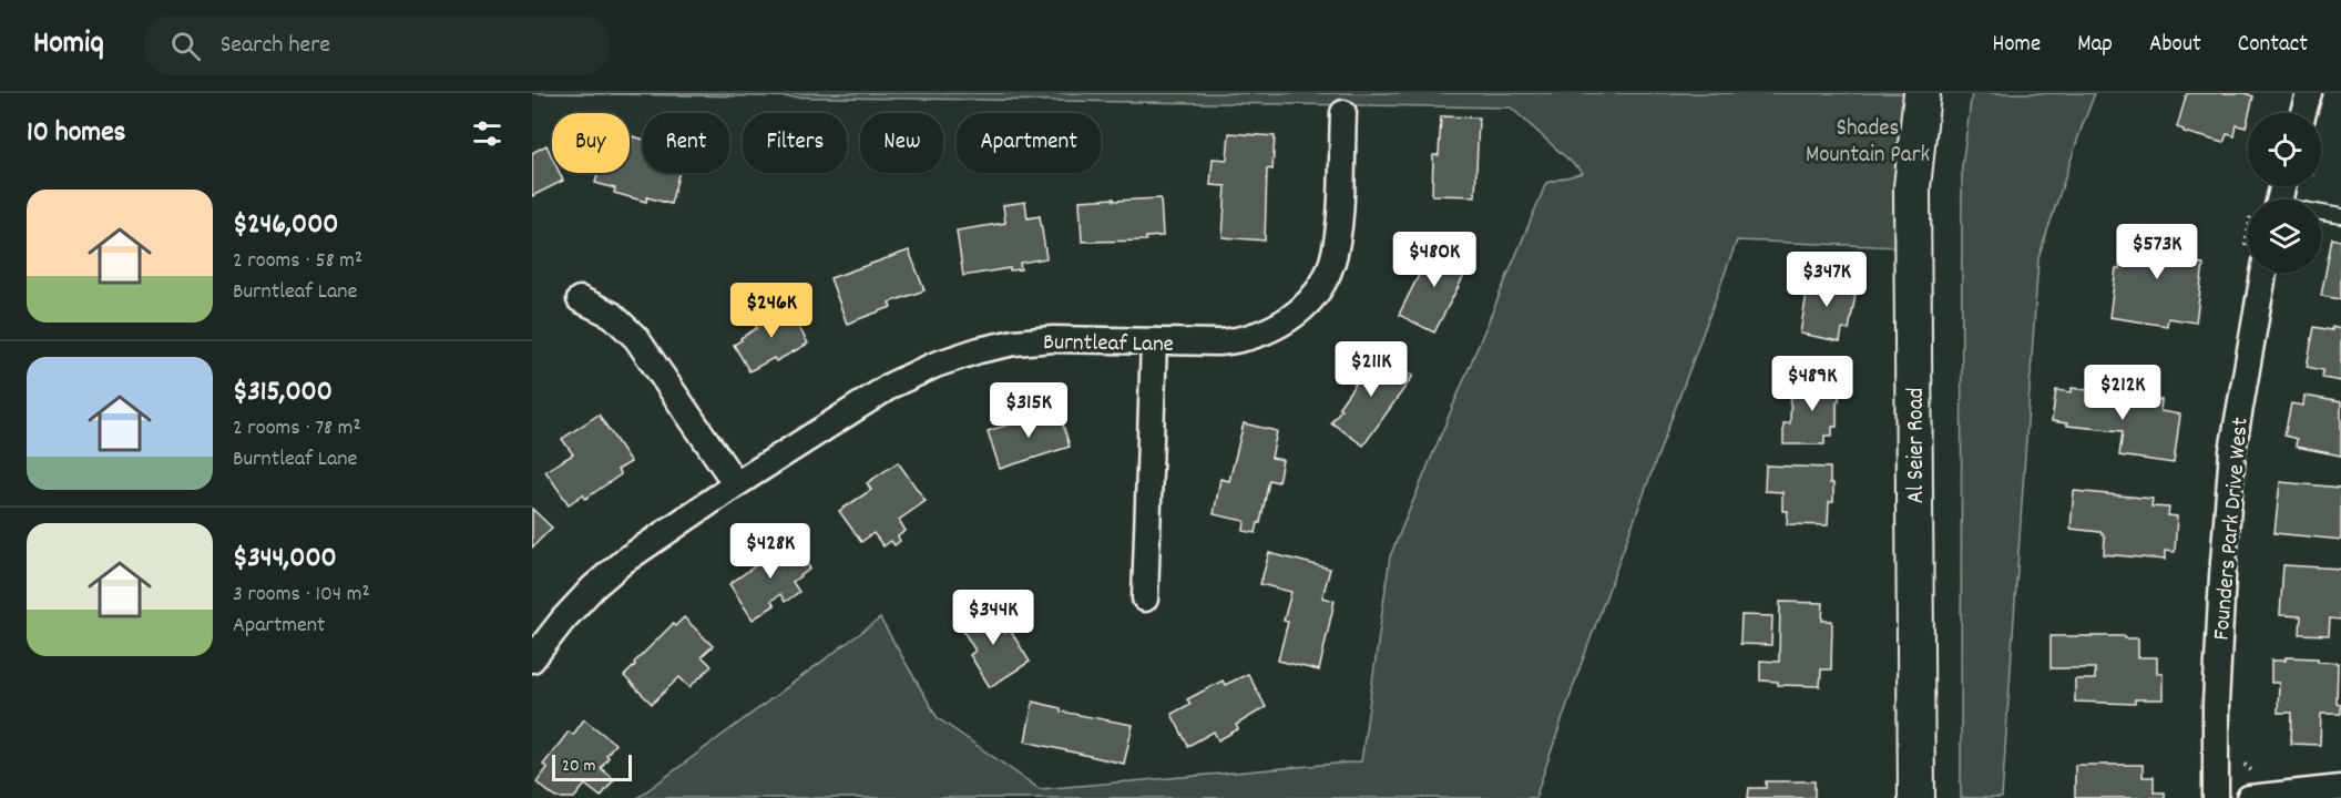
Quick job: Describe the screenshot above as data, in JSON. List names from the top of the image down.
{
  "streets": {
    "street": ["Burntleaf Lane", "Al Seier Road", "Founders Park Drive West"]
  },
  "parks": ["Shades Mountain Park"],
  "scale_bar": "20 m",
  "page": {
    "header": "Homiq",
    "search": "Search here",
    "nav": [
      "Home",
      "Map",
      "About",
      "Contact"
    ],
    "heading": "10 homes",
    "chip": [
      "Buy",
      "Rent",
      "Filters",
      "New",
      "Apartment"
    ],
    "list": [
      {
        "name": "$246,000",
        "note": "2 rooms · 58 m² · Burntleaf Lane"
      },
      {
        "name": "$315,000",
        "note": "2 rooms · 78 m² · Burntleaf Lane"
      },
      {
        "name": "$344,000",
        "note": "3 rooms · 104 m² · Apartment"
      }
    ],
    "price": [
      "$573K",
      "$480K",
      "$347K",
      "$246K",
      "$211K",
      "$489K",
      "$212K",
      "$315K",
      "$428K",
      "$344K"
    ],
    "scale": "20 m"
  }
}
